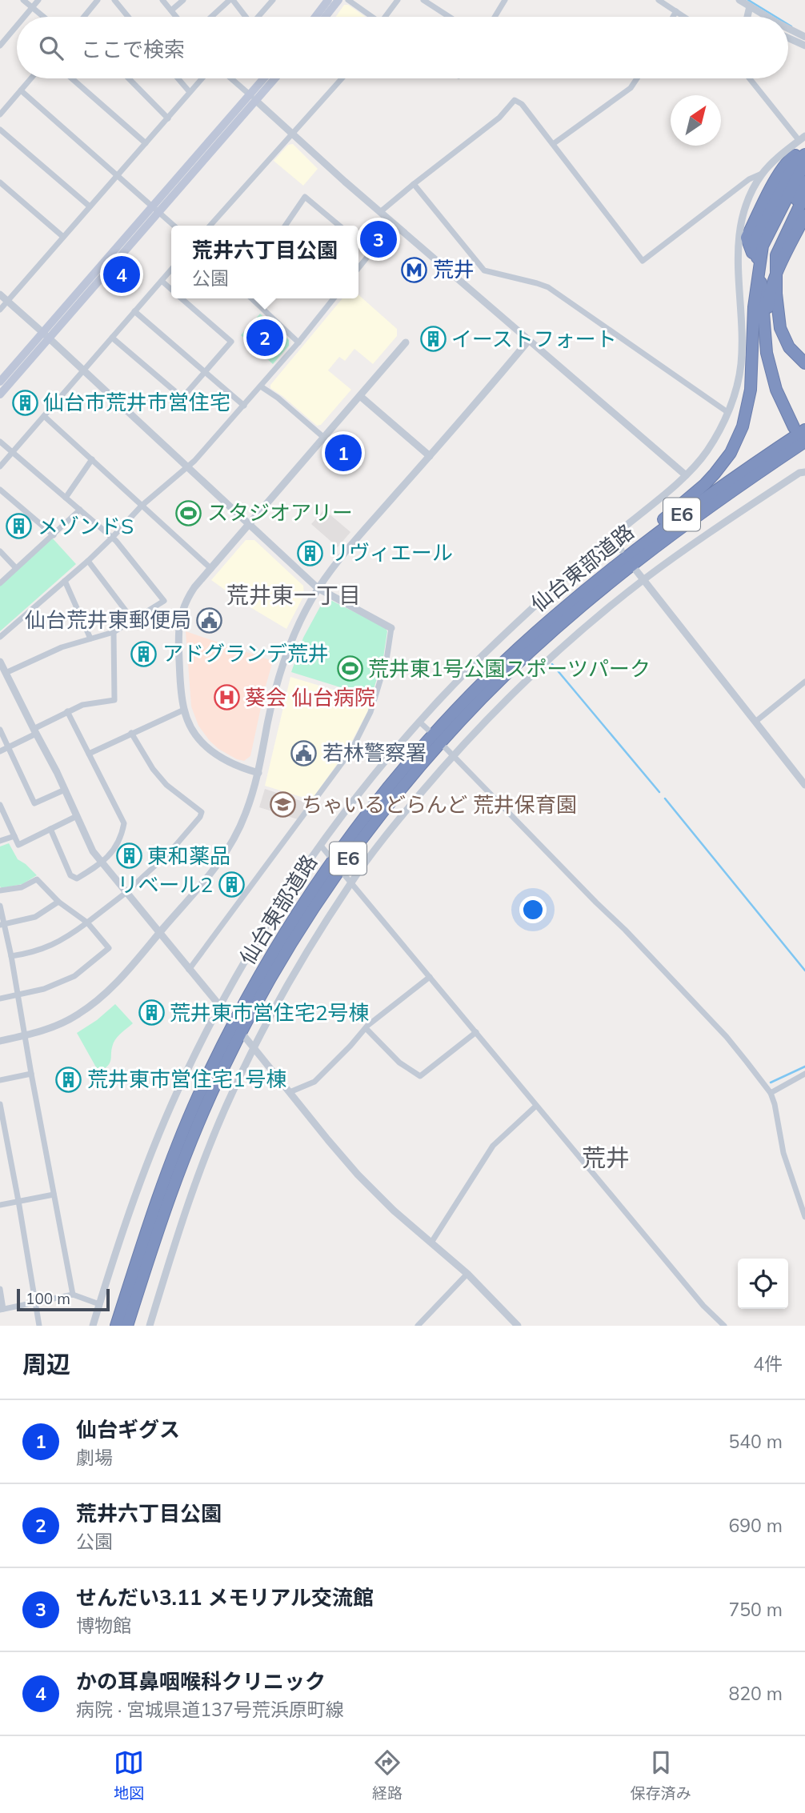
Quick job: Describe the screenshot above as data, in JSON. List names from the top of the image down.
{
  "streets": {
    "highway": ["E6", "仙台東部道路"]
  },
  "districts": ["荒井東一丁目", "荒井"],
  "places": {
    "metro station": ["荒井"],
    "building": [
      "イーストフォート",
      "仙台市荒井市営住宅",
      "メゾンドS",
      "リヴィエール",
      "アドグランデ荒井",
      "東和薬品",
      "リベール2",
      "荒井東市営住宅2号棟",
      "荒井東市営住宅1号棟"
    ],
    "sports": ["スタジオアリー", "荒井東1号公園スポーツパーク"],
    "public building": ["仙台荒井東郵便局", "若林警察署"],
    "hospital": ["葵会 仙台病院"],
    "school or university": ["ちゃいるどらんど 荒井保育園"]
  },
  "scale_bar": "100 m",
  "north": "top right",
  "page": {
    "search": "ここで検索",
    "pins": [
      "3",
      "4",
      "2",
      "1"
    ],
    "popup": ["荒井六丁目公園", "公園"],
    "scale": "100 m",
    "heading": ["周辺", "4件"],
    "list": [
      {
        "mark": "1",
        "name": "仙台ギグス",
        "note": "劇場",
        "value": "540 m"
      },
      {
        "mark": "2",
        "name": "荒井六丁目公園",
        "note": "公園",
        "value": "690 m"
      },
      {
        "mark": "3",
        "name": "せんだい3.11 メモリアル交流館",
        "note": "博物館",
        "value": "750 m"
      },
      {
        "mark": "4",
        "name": "かの耳鼻咽喉科クリニック",
        "note": "病院 · 宮城県道137号荒浜原町線",
        "value": "820 m"
      }
    ],
    "nav": ["地図", "経路", "保存済み"]
  }
}
